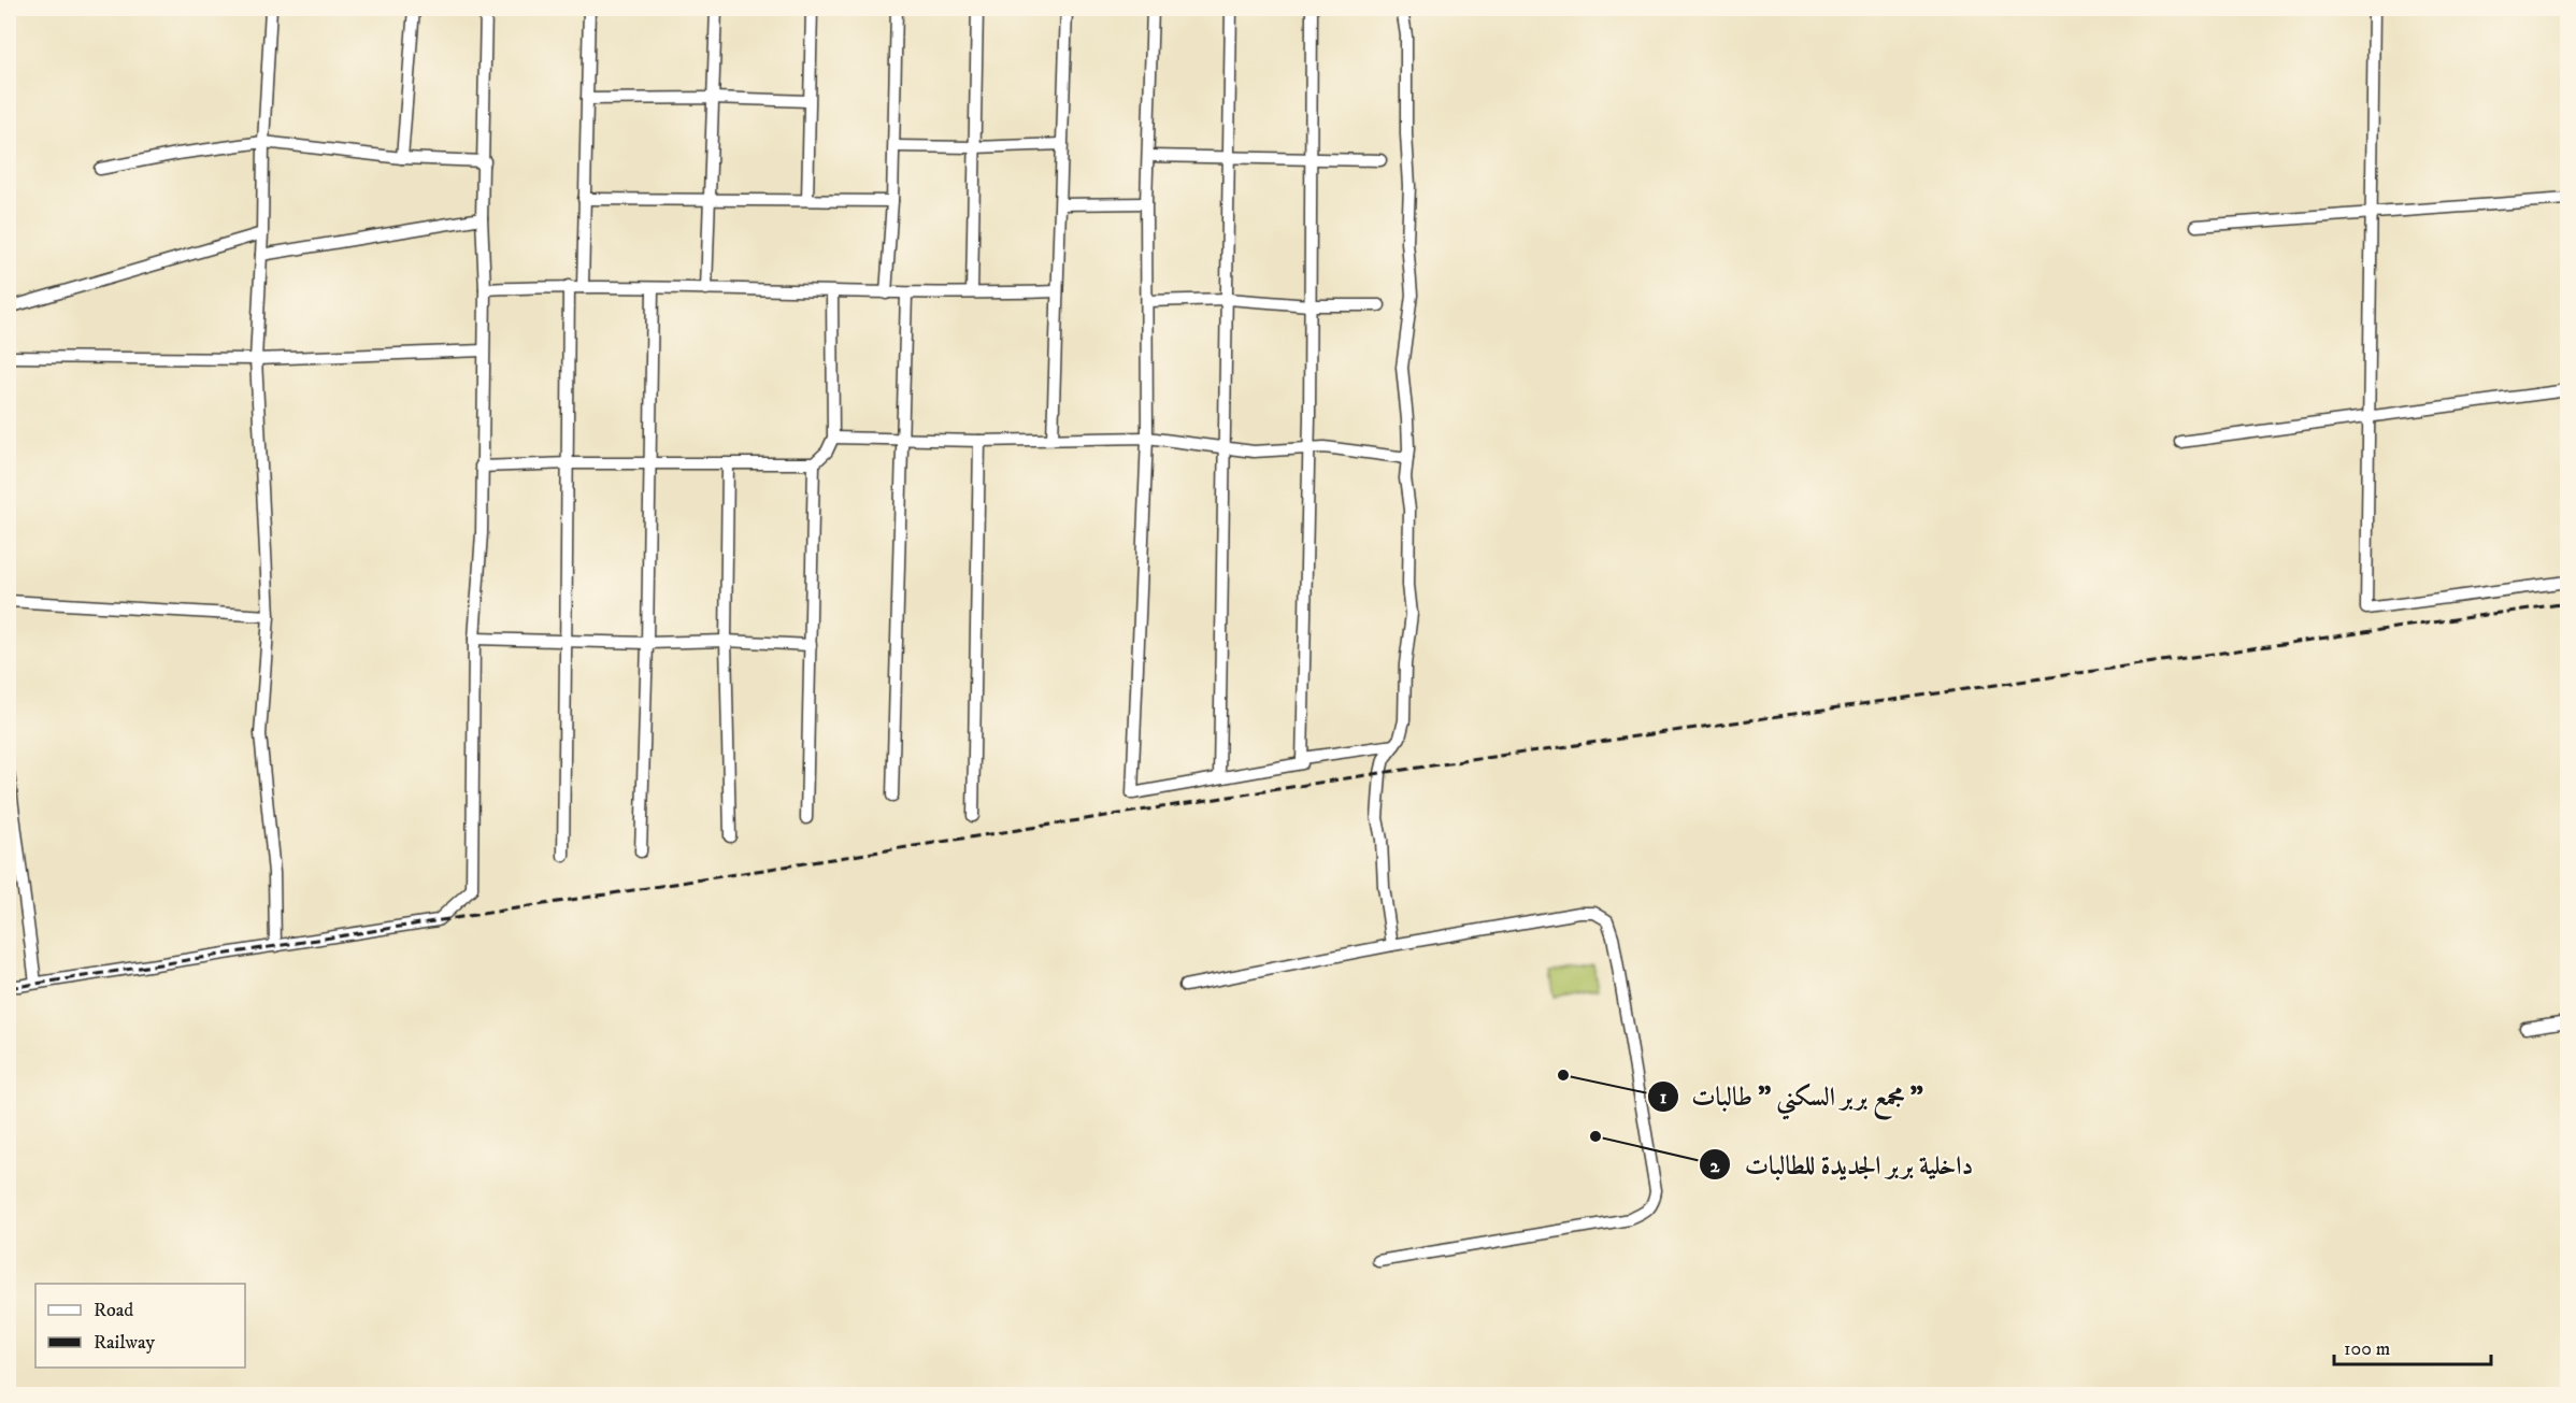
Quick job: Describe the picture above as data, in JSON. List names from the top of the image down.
{
  "places": ["مجمع بربر السكني \" طالبات \"", "داخلية بربر الجديدة للطالبات"],
  "legend": ["Road", "Railway"],
  "scale_bar": "100 m"
}
